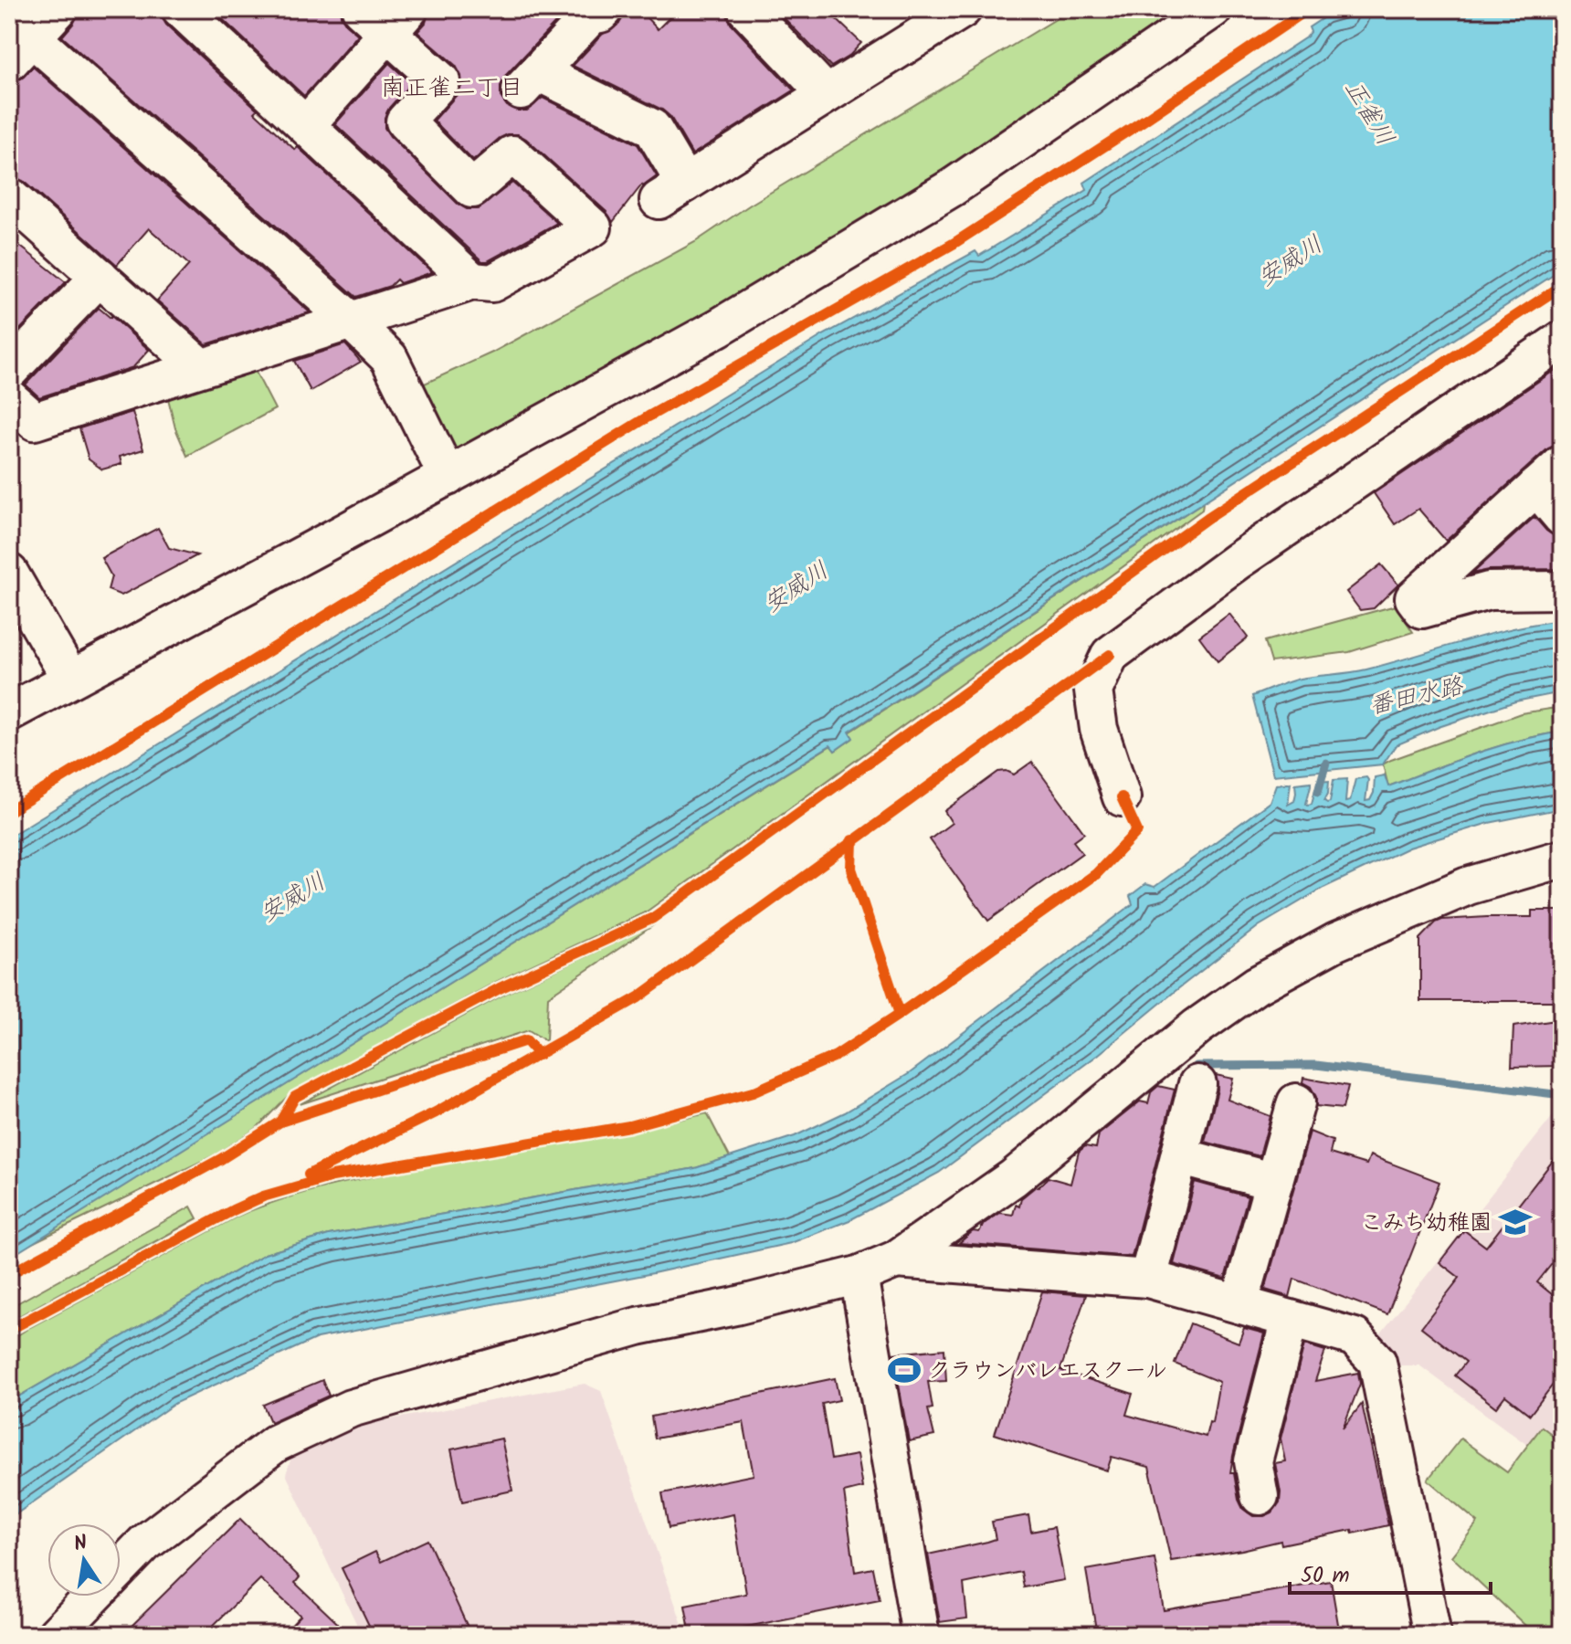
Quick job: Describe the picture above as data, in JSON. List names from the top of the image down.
{
  "districts": ["南正雀二丁目"],
  "water": ["正雀川", "安威川", "番田水路"],
  "places": {
    "school or university": ["こみち幼稚園"],
    "sports": ["クラウンバレエスクール"]
  },
  "scale_bar": "50 m",
  "north": "top"
}
